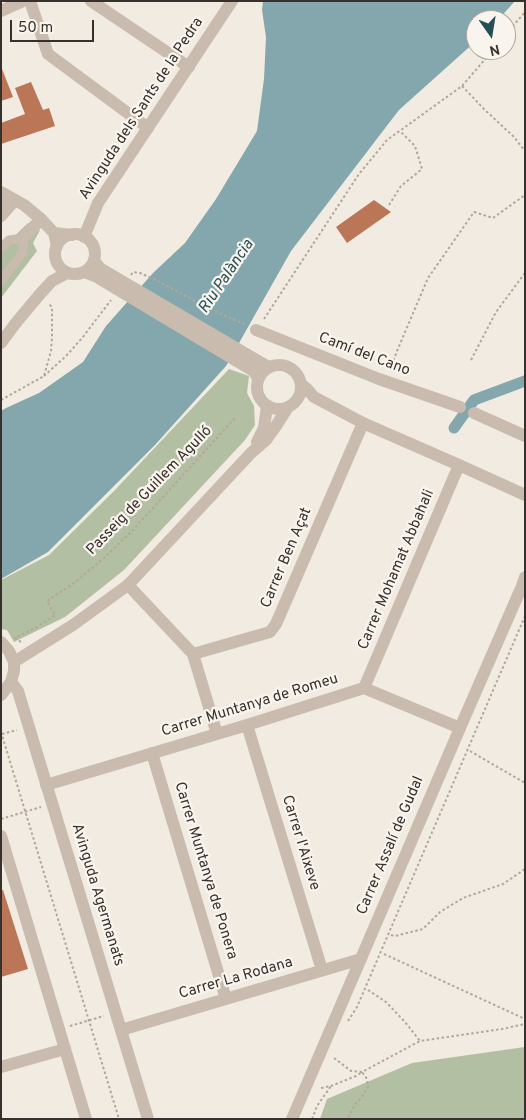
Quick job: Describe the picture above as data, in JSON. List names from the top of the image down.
{
  "streets": {
    "street": [
      "Avinguda dels Sants de la Pedra",
      "Camí del Cano",
      "Carrer Ben Açat",
      "Carrer Mohamat Abbahali",
      "Carrer Muntanya de Romeu",
      "Carrer l'Aixeve",
      "Carrer Assalí de Gudal",
      "Carrer Muntanya de Ponera",
      "Avinguda Agermanats",
      "Carrer La Rodana"
    ],
    "path": ["Passeig de Guillem Agulló"]
  },
  "crossings": [
    ["Carrer Mohamat Abbahali", "Carrer Muntanya de Romeu"],
    ["Carrer Muntanya de Romeu", "Carrer l'Aixeve"],
    ["Carrer Muntanya de Romeu", "Carrer Muntanya de Ponera"],
    ["Carrer Muntanya de Romeu", "Avinguda Agermanats"],
    ["Carrer l'Aixeve", "Carrer La Rodana"],
    ["Carrer Assalí de Gudal", "Carrer La Rodana"],
    ["Carrer Muntanya de Ponera", "Carrer La Rodana"],
    ["Avinguda Agermanats", "Carrer La Rodana"]
  ],
  "water": ["Riu Palància"],
  "scale_bar": "50 m",
  "north": "bottom"
}
